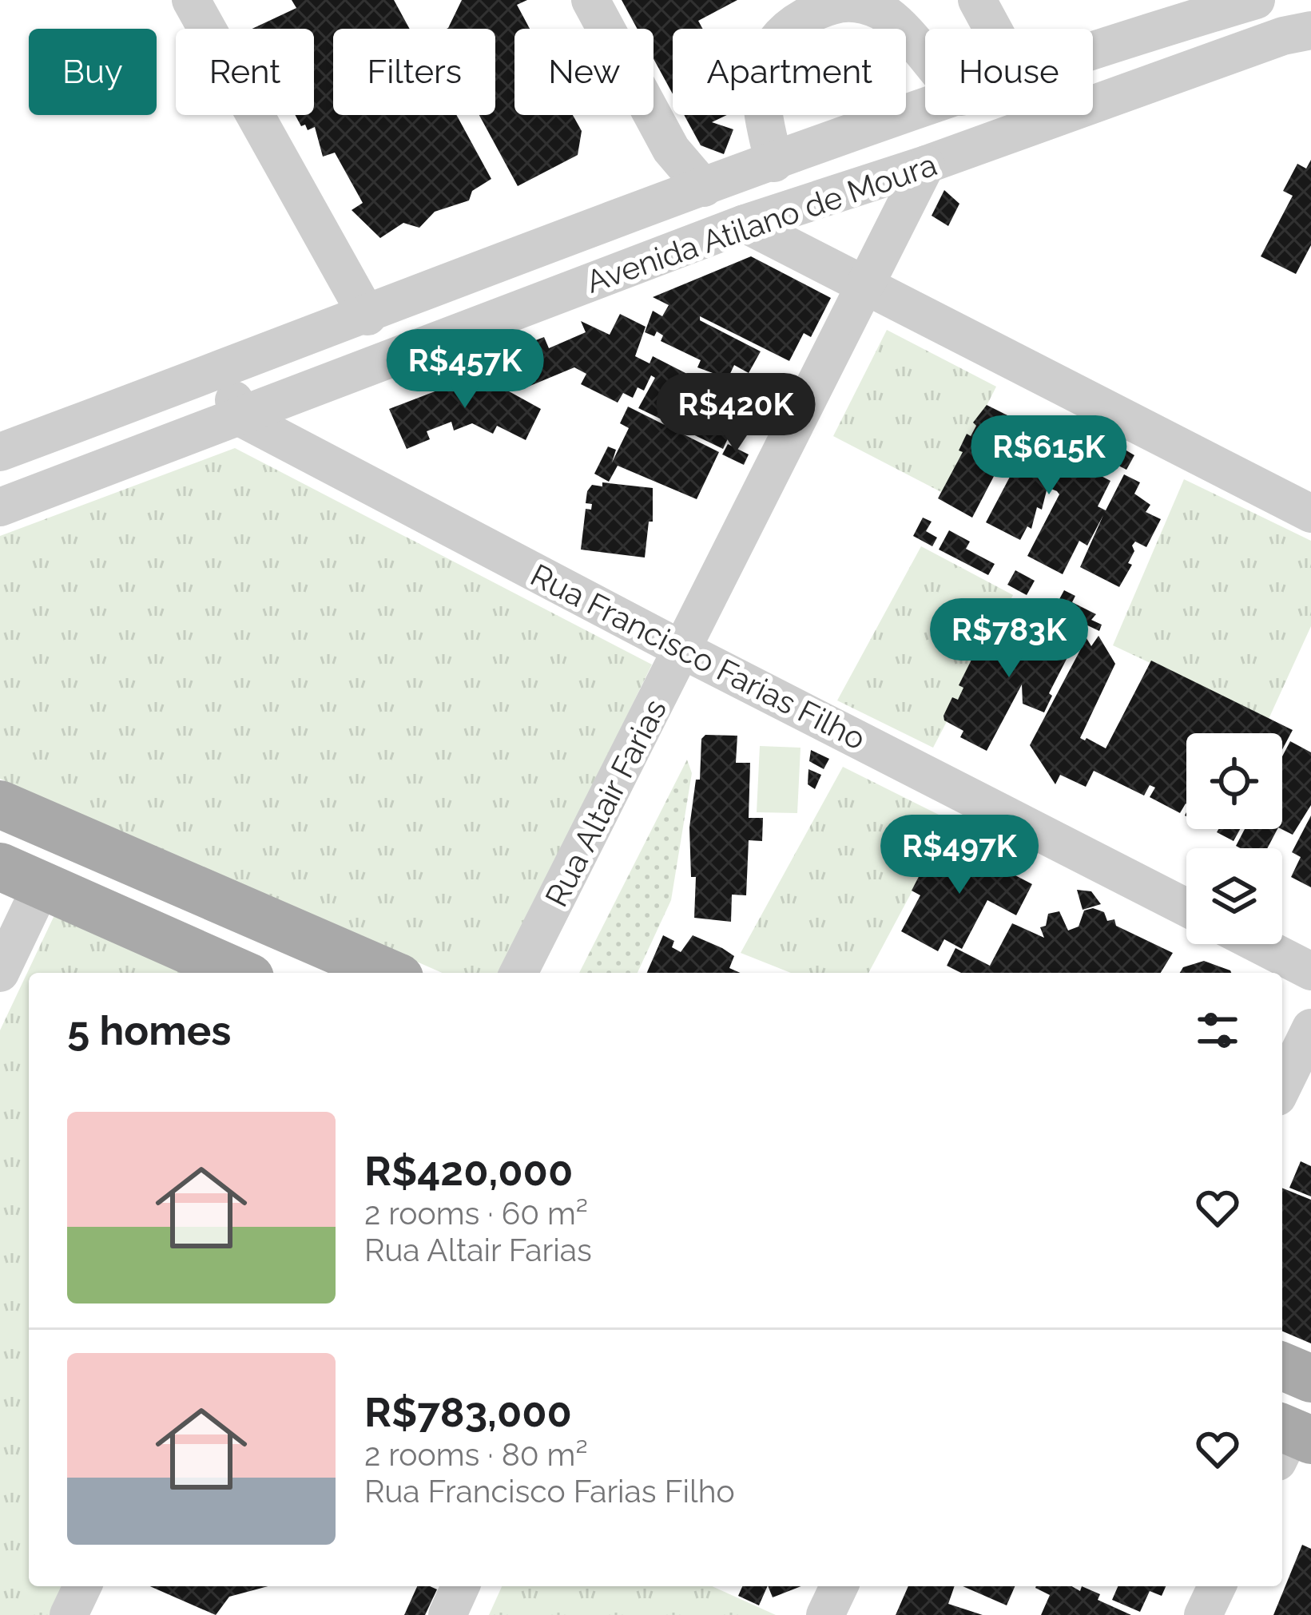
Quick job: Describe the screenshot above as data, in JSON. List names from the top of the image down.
{
  "streets": {
    "street": ["Avenida Atilano de Moura", "Rua Francisco Farias Filho", "Rua Altair Farias"]
  },
  "crossings": [
    ["Avenida Atilano de Moura", "Rua Francisco Farias Filho"],
    ["Avenida Atilano de Moura", "Rua Altair Farias"],
    ["Rua Francisco Farias Filho", "Rua Altair Farias"]
  ],
  "page": {
    "chip": [
      "Buy",
      "Rent",
      "Filters",
      "New",
      "Apartment",
      "House"
    ],
    "price": [
      "R$457K",
      "R$420K",
      "R$615K",
      "R$783K",
      "R$497K"
    ],
    "heading": "5 homes",
    "list": [
      {
        "name": "R$420,000",
        "note": "2 rooms · 60 m² · Rua Altair Farias"
      },
      {
        "name": "R$783,000",
        "note": "2 rooms · 80 m² · Rua Francisco Farias Filho"
      }
    ]
  }
}
